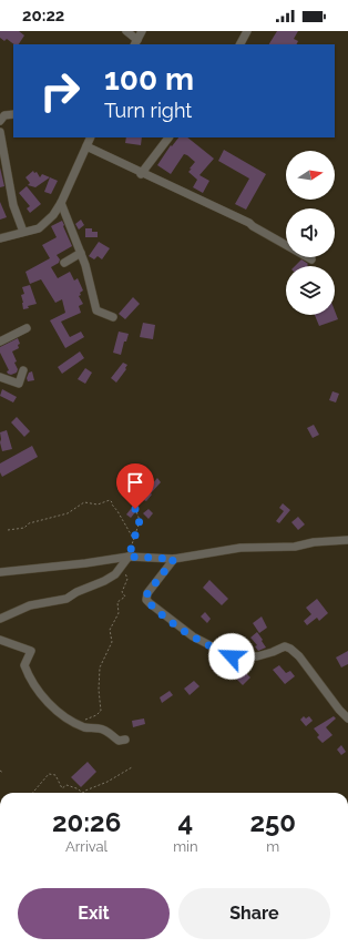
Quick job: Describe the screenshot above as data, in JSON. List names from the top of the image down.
{
  "north": "right",
  "page": {
    "status": "20:22",
    "turn": ["100 m", "Turn right"],
    "eta": [
      "20:26",
      "Arrival",
      "4",
      "min",
      "250",
      "m"
    ],
    "buttons": ["Exit", "Share"]
  }
}
